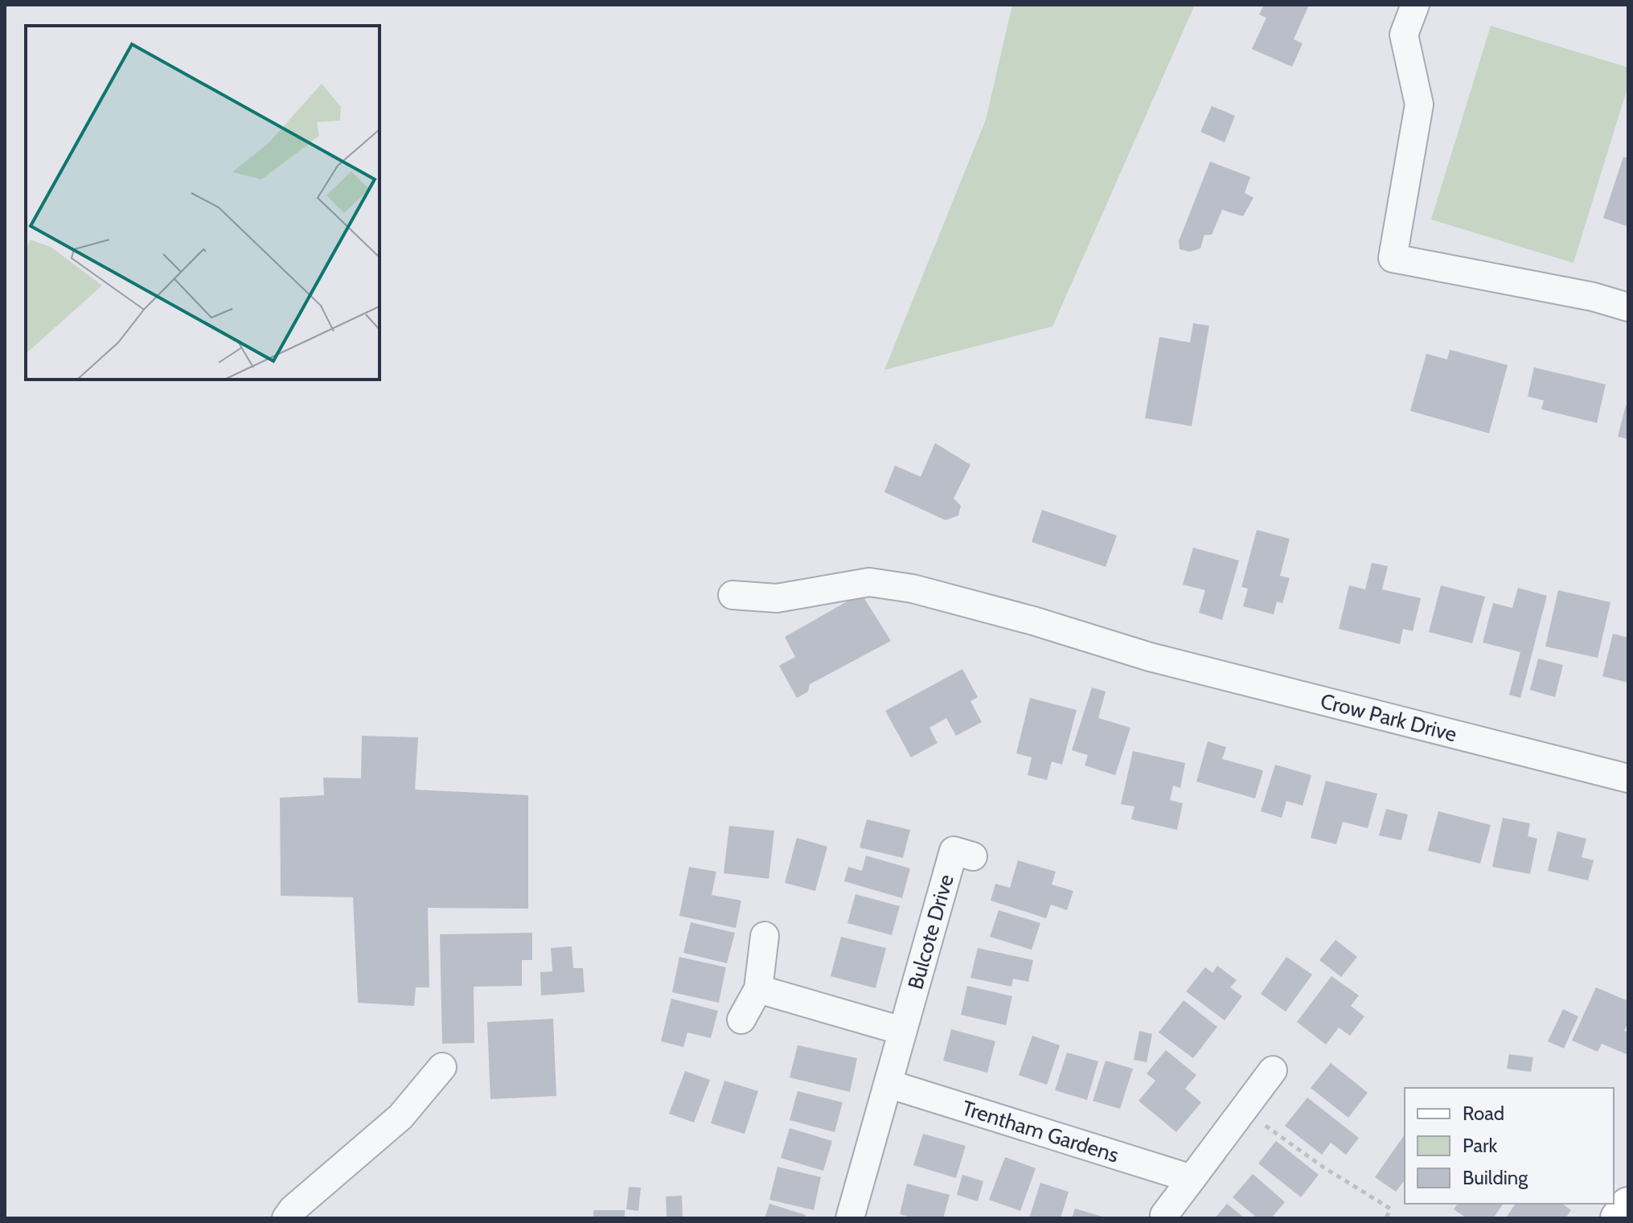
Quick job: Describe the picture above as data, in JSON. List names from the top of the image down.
{
  "streets": {
    "street": ["Crow Park Drive", "Bulcote Drive", "Trentham Gardens"]
  },
  "crossings": [
    ["Bulcote Drive", "Trentham Gardens"]
  ],
  "legend": ["Road", "Park", "Building"]
}
